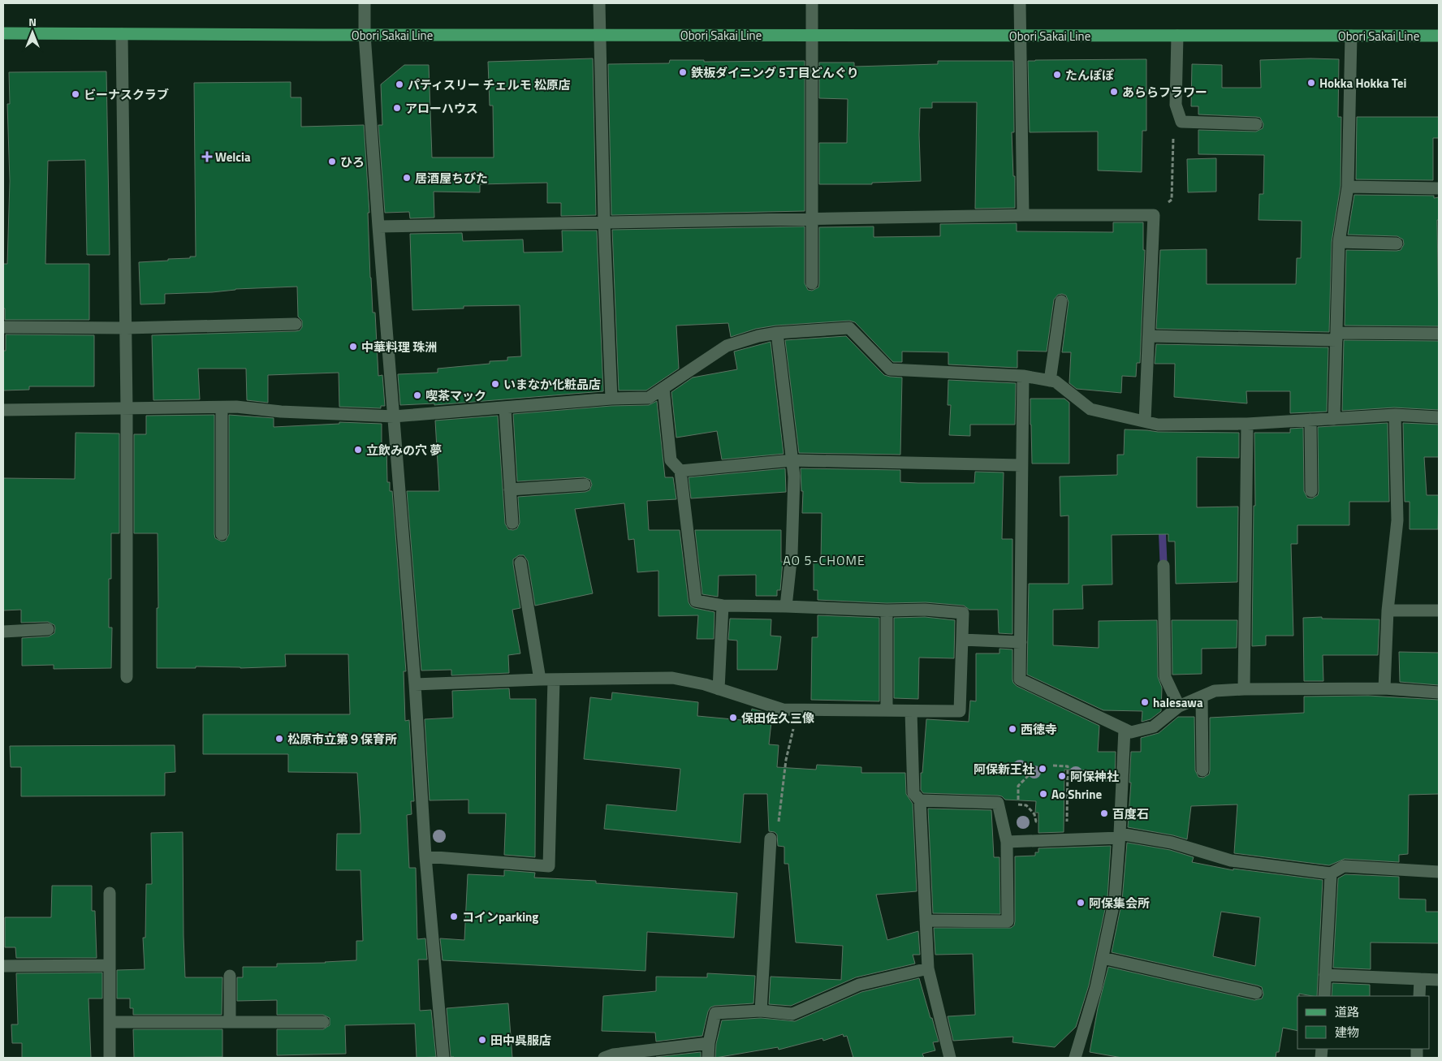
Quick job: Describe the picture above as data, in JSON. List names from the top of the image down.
{
  "streets": {
    "main road": ["Obori Sakai Line"]
  },
  "districts": ["AO 5-CHOME"],
  "places": {
    "other": [
      "鉄板ダイニング 5丁目どんぐり",
      "たんぽぽ",
      "Hokka Hokka Tei",
      "パティスリー チェルモ 松原店",
      "あららフラワー",
      "ビーナスクラブ",
      "アローハウス",
      "ひろ",
      "居酒屋ちびた",
      "中華料理 珠洲",
      "いまなか化粧品店",
      "喫茶マック",
      "立飲みの穴 夢",
      "halesawa",
      "保田佐久三像",
      "西徳寺",
      "松原市立第９保育所",
      "阿保新王社",
      "阿保神社",
      "Ao Shrine",
      "百度石",
      "阿保集会所",
      "コインparking",
      "田中呉服店"
    ],
    "health": ["Welcia"]
  },
  "legend": ["道路", "建物"],
  "north": "top"
}
